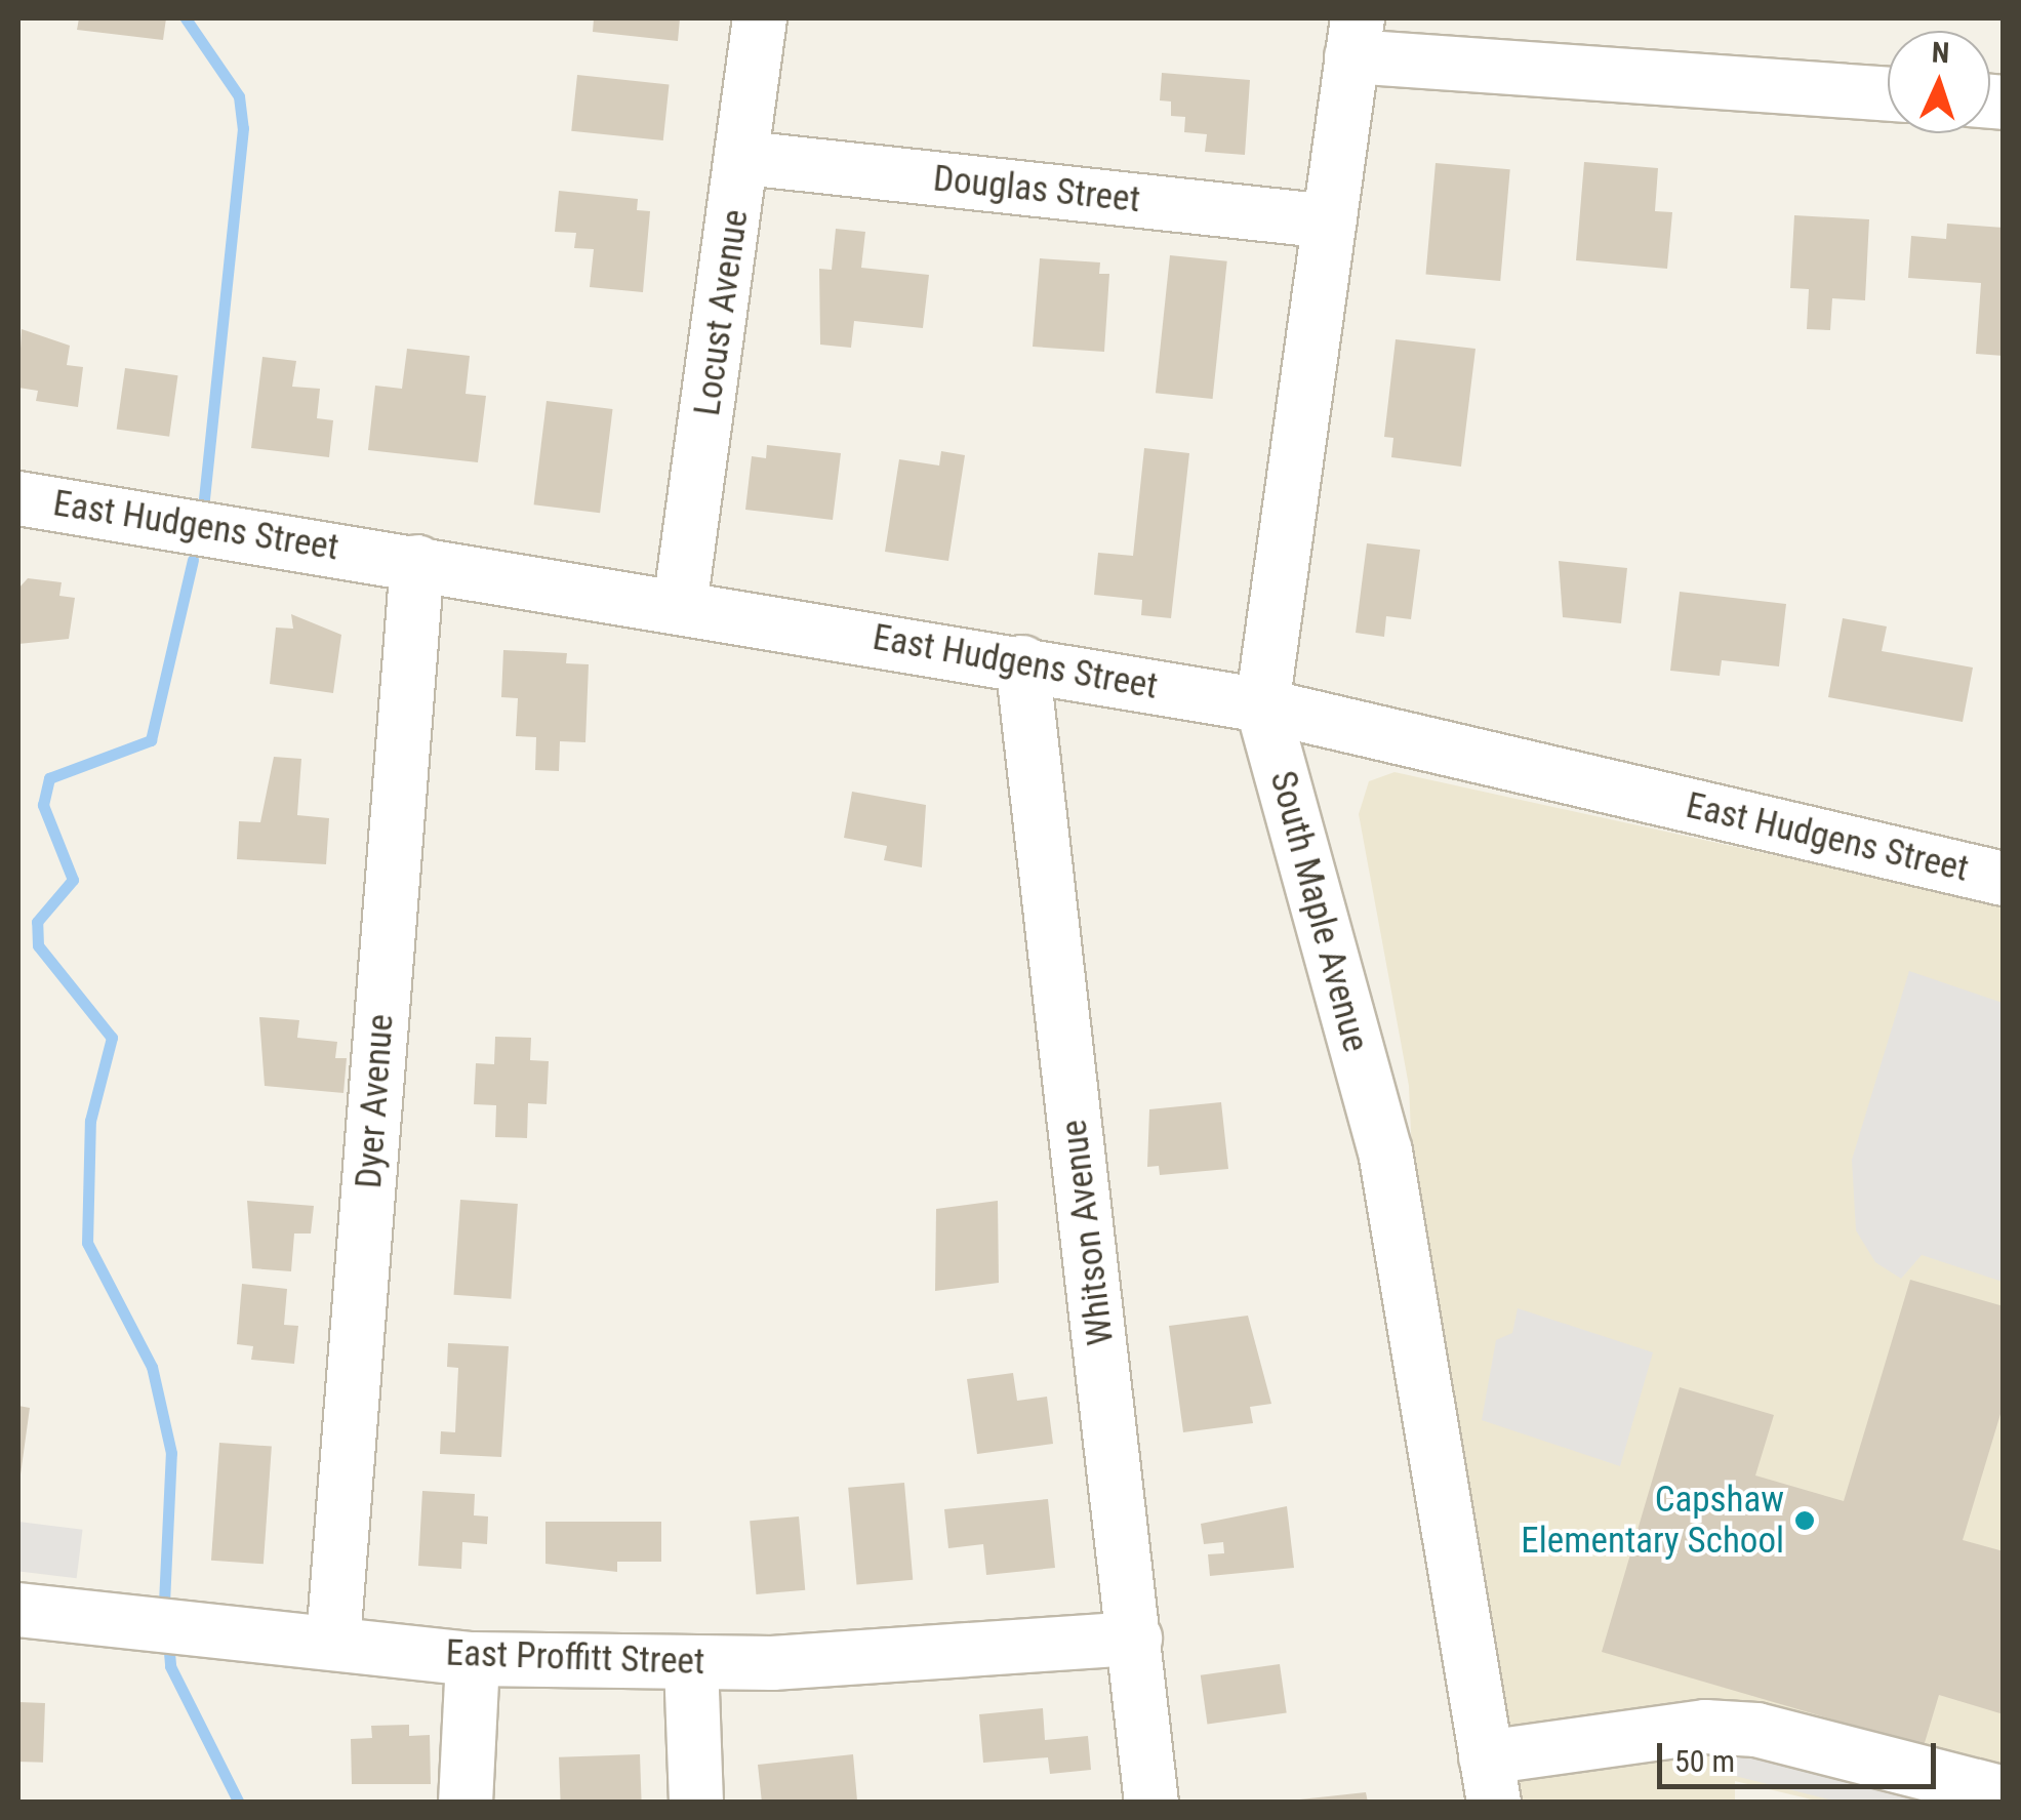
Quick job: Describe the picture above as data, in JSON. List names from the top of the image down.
{
  "streets": {
    "street": [
      "Douglas Street",
      "Locust Avenue",
      "East Hudgens Street",
      "South Maple Avenue",
      "Dyer Avenue",
      "Whitson Avenue",
      "East Proffitt Street"
    ]
  },
  "crossings": [
    ["Douglas Street", "Locust Avenue"],
    ["Douglas Street", "South Maple Avenue"],
    ["Locust Avenue", "East Hudgens Street"],
    ["East Hudgens Street", "South Maple Avenue"],
    ["East Hudgens Street", "Dyer Avenue"],
    ["East Hudgens Street", "Whitson Avenue"],
    ["Dyer Avenue", "East Proffitt Street"],
    ["Whitson Avenue", "East Proffitt Street"]
  ],
  "places": ["Capshaw Elementary School"],
  "scale_bar": "50 m",
  "north": "top"
}
